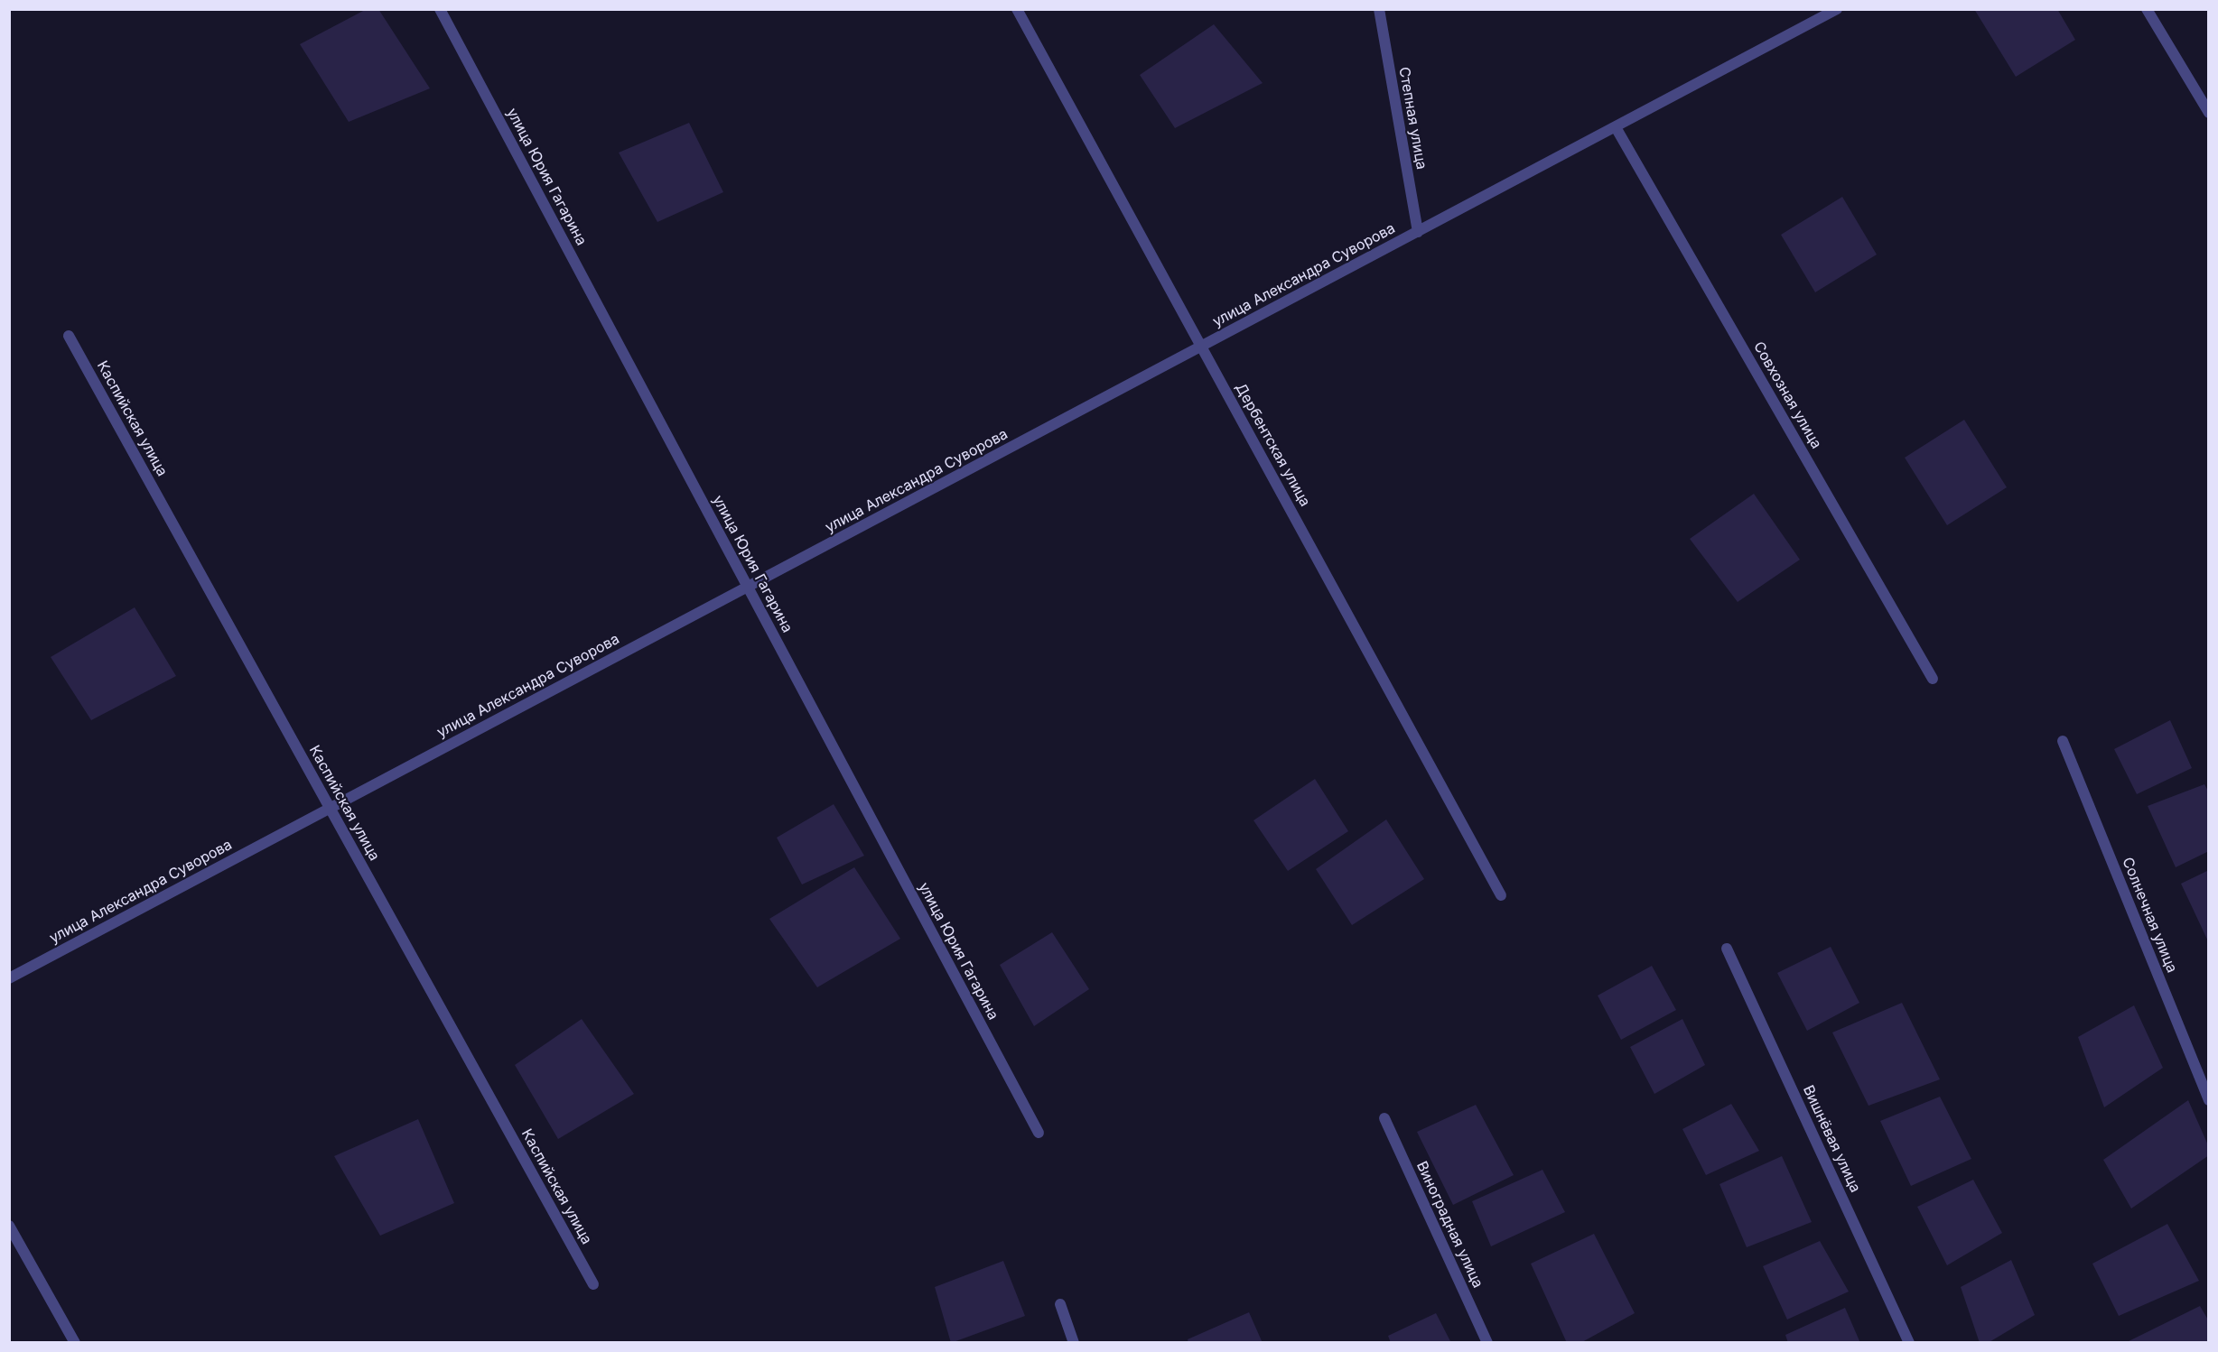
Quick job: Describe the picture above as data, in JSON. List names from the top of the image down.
{
  "streets": {
    "street": [
      "Степная улица",
      "улица Юрия Гагарина",
      "улица Александра Суворова",
      "Совхозная улица",
      "Каспийская улица",
      "Дербентская улица",
      "Солнечная улица",
      "Вишнёвая улица",
      "Виноградная улица"
    ]
  },
  "crossings": [
    ["Степная улица", "улица Александра Суворова"],
    ["улица Юрия Гагарина", "улица Александра Суворова"],
    ["улица Александра Суворова", "Совхозная улица"],
    ["улица Александра Суворова", "Каспийская улица"],
    ["улица Александра Суворова", "Дербентская улица"]
  ]
}
